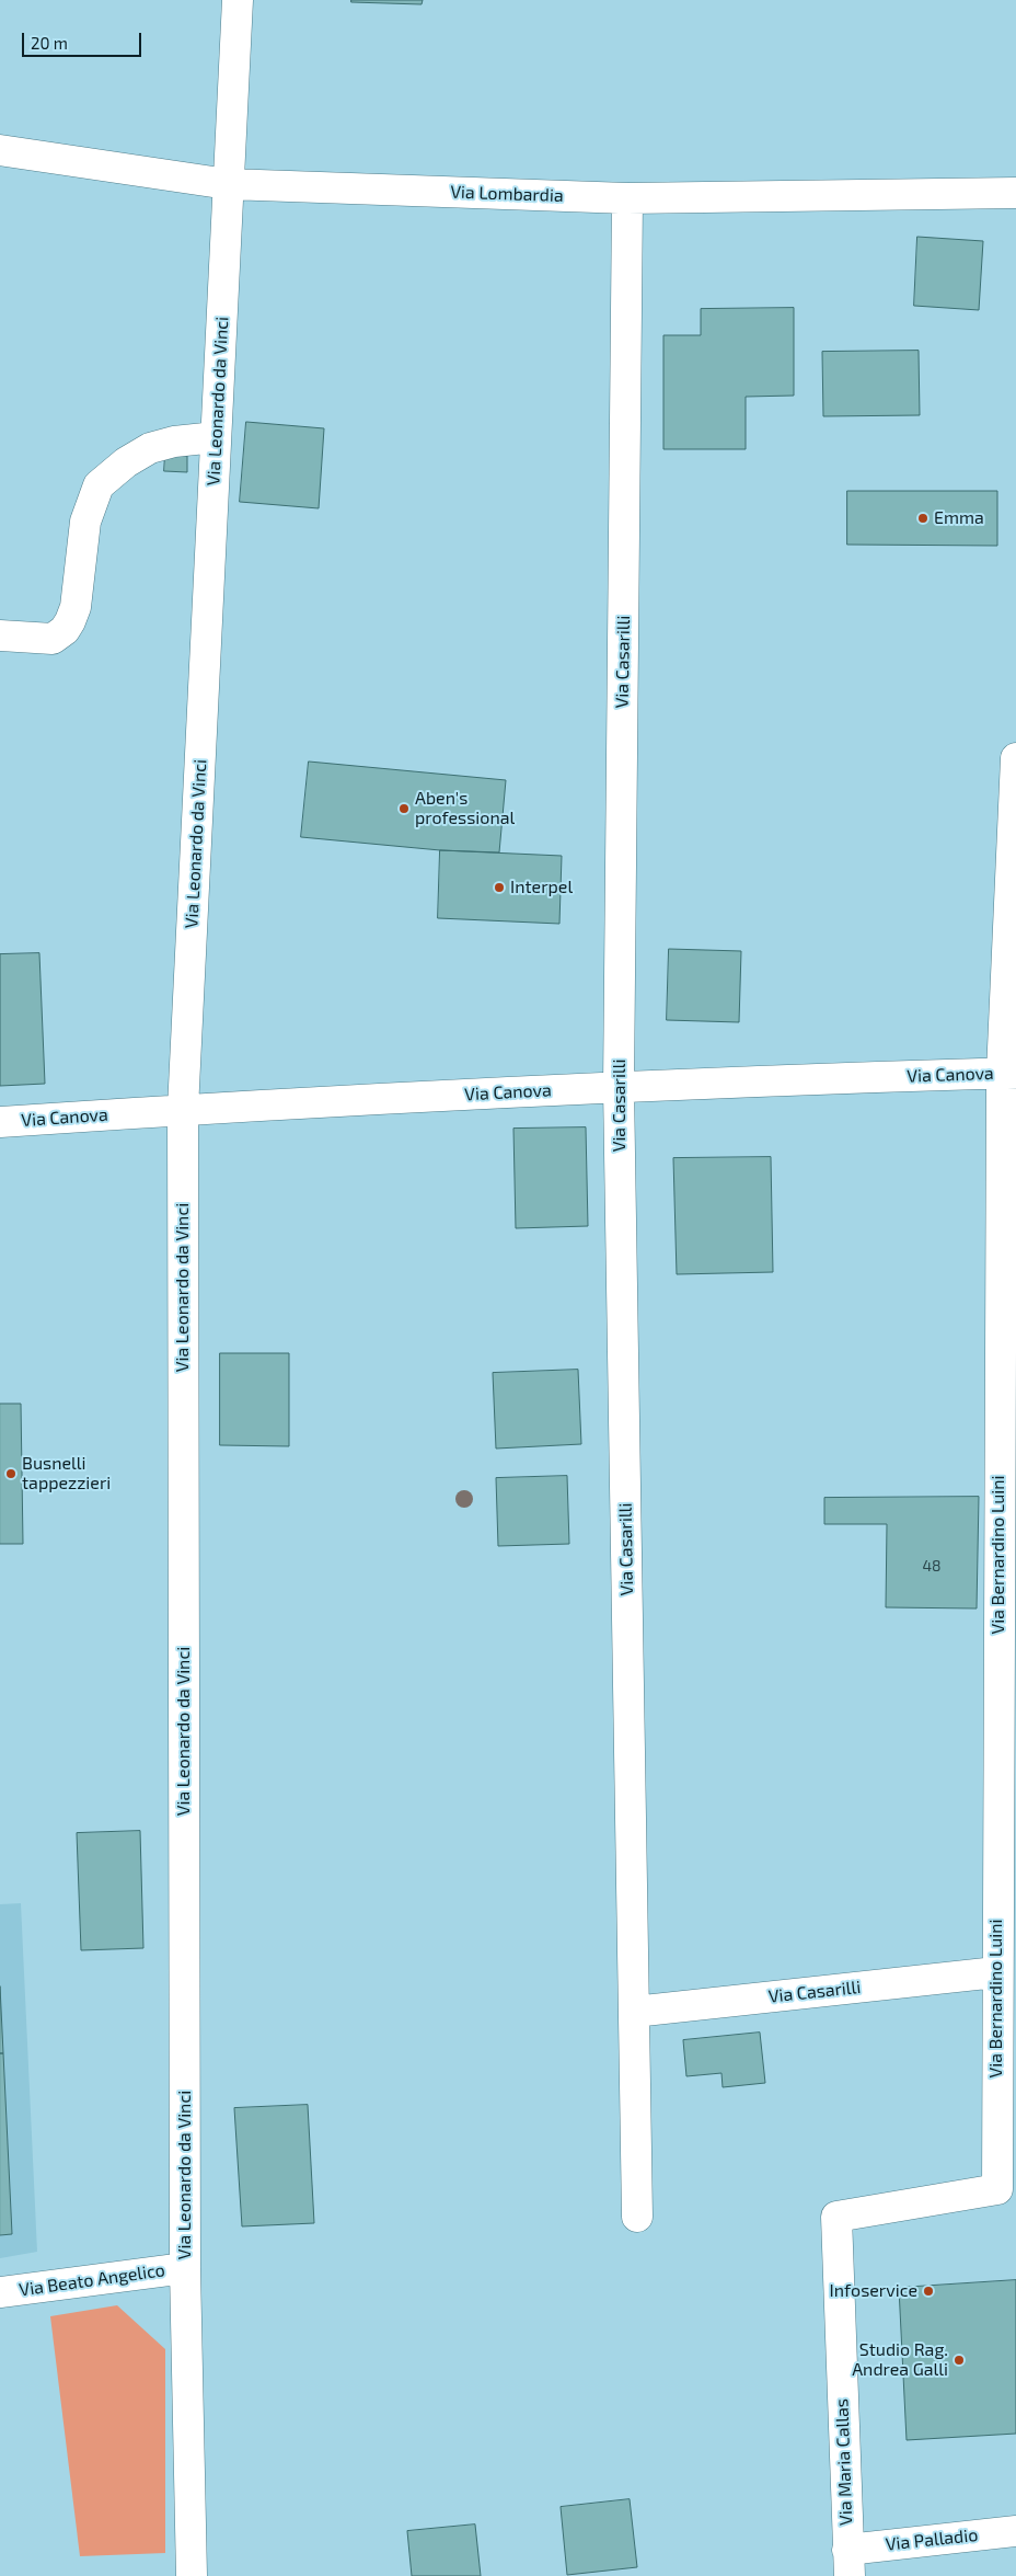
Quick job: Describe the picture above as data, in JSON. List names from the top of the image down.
{
  "streets": {
    "street": [
      "Via Lombardia",
      "Via Leonardo da Vinci",
      "Via Casarilli",
      "Via Canova",
      "Via Bernardino Luini",
      "Via Beato Angelico",
      "Via Maria Callas",
      "Via Palladio"
    ]
  },
  "crossings": [
    ["Via Lombardia", "Via Leonardo da Vinci"],
    ["Via Lombardia", "Via Casarilli"],
    ["Via Leonardo da Vinci", "Via Canova"],
    ["Via Leonardo da Vinci", "Via Beato Angelico"],
    ["Via Casarilli", "Via Canova"],
    ["Via Casarilli", "Via Bernardino Luini"],
    ["Via Canova", "Via Bernardino Luini"],
    ["Via Bernardino Luini", "Via Maria Callas"],
    ["Via Maria Callas", "Via Palladio"]
  ],
  "places": [
    "Emma",
    "Aben's professional",
    "Interpel",
    "Busnelli tappezzieri",
    "Infoservice",
    "Studio Rag. Andrea Galli"
  ],
  "house_numbers": ["48"],
  "scale_bar": "20 m"
}
